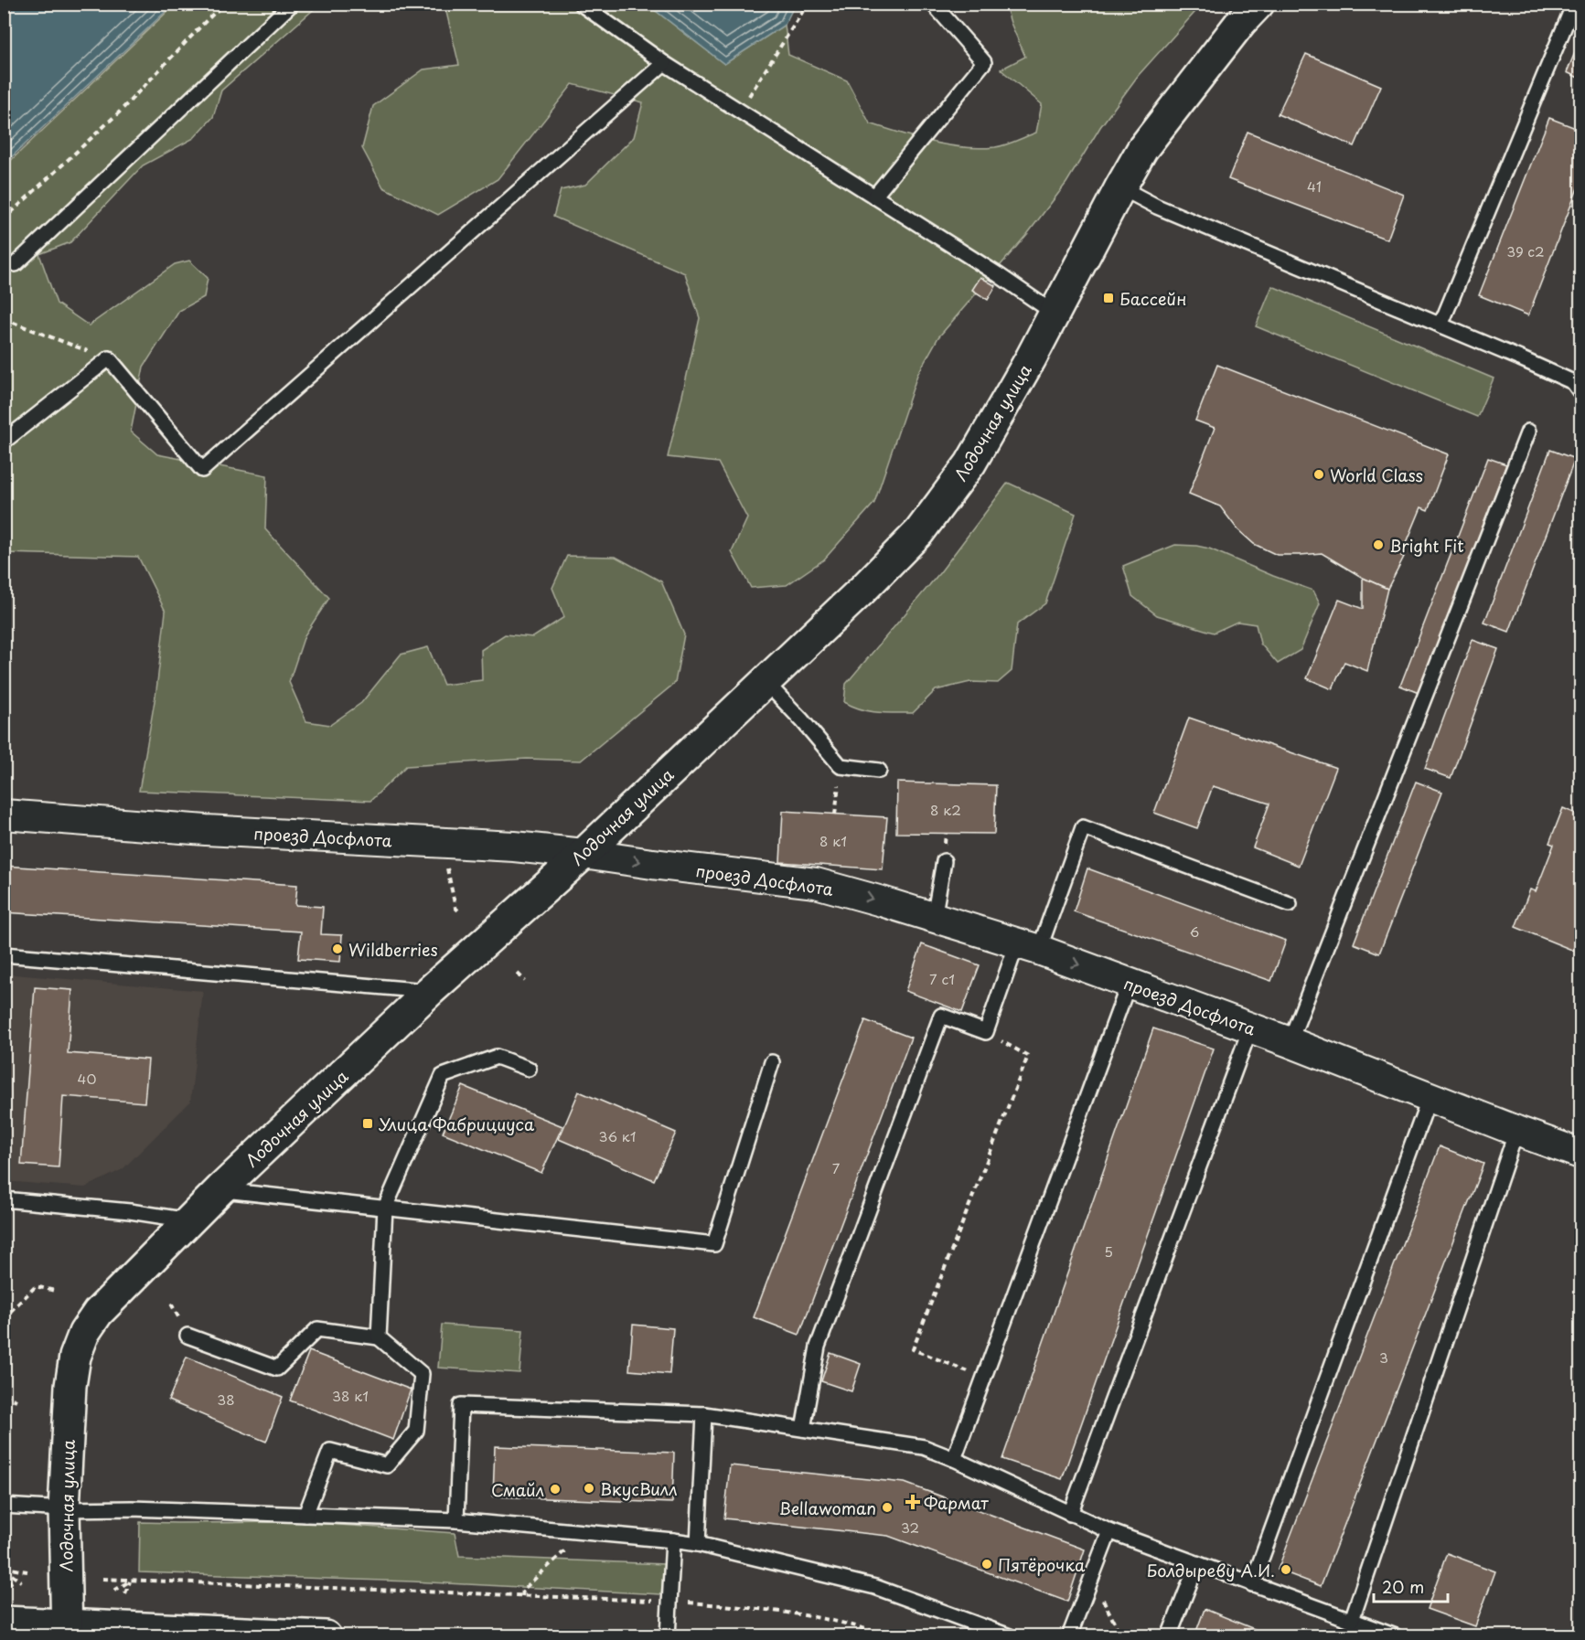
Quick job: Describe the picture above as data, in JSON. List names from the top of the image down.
{
  "streets": {
    "street": ["Лодочная улица", "проезд Досфлота"]
  },
  "crossings": [
    ["Лодочная улица", "проезд Досфлота"]
  ],
  "places": {
    "transit": ["Бассейн", "Улица Фабрициуса"],
    "other": [
      "World Class",
      "Bright Fit",
      "Wildberries",
      "ВкусВилл",
      "Смайл",
      "Bellawoman",
      "Пятёрочка",
      "Болдыреву А.И."
    ],
    "health": ["Фармат"]
  },
  "house_numbers": [
    "41",
    "39 с2",
    "8 к2",
    "8 к1",
    "6",
    "7 с1",
    "40",
    "36 к1",
    "7",
    "5",
    "3",
    "38 к1",
    "38",
    "32"
  ],
  "scale_bar": "20 m"
}
